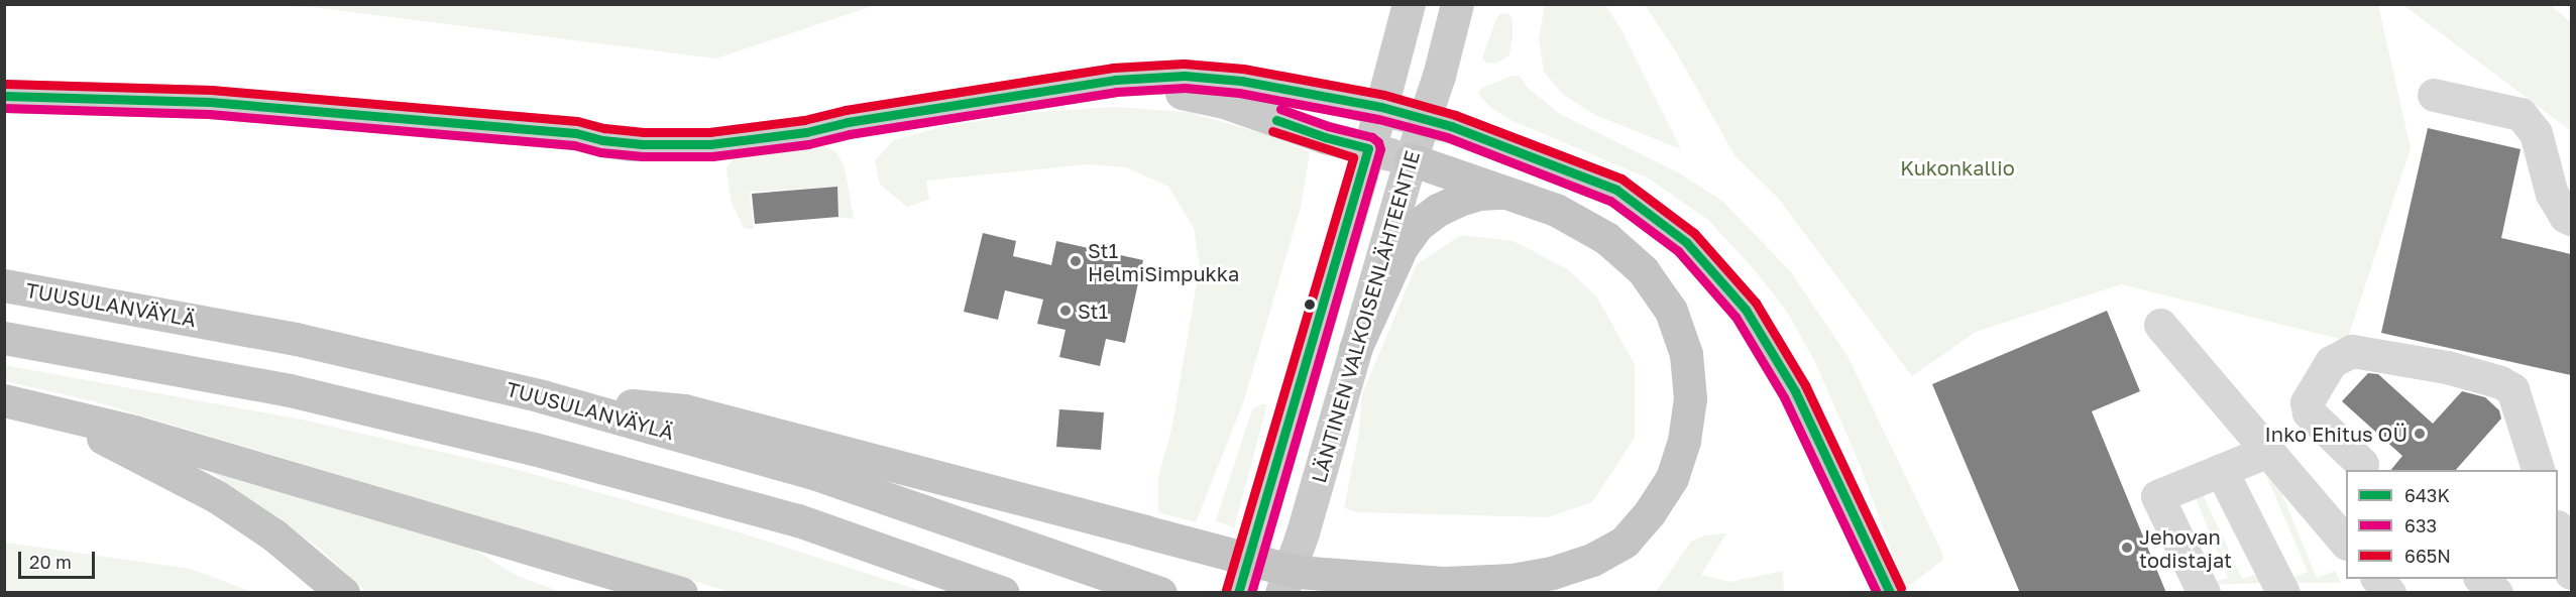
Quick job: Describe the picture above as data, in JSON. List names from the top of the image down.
{
  "streets": {
    "highway": ["TUUSULANVÄYLÄ"],
    "main road": ["LÄNTINEN VALKOISENLÄHTEENTIE"]
  },
  "parks": ["Kukonkallio"],
  "places": [
    "St1 HelmiSimpukka",
    "St1",
    "Inko Ehitus OÜ",
    "Jehovan todistajat"
  ],
  "lines": ["transit line 665N", "transit line 643K", "transit line 633"],
  "legend": ["643K", "633", "665N"],
  "scale_bar": "20 m"
}
